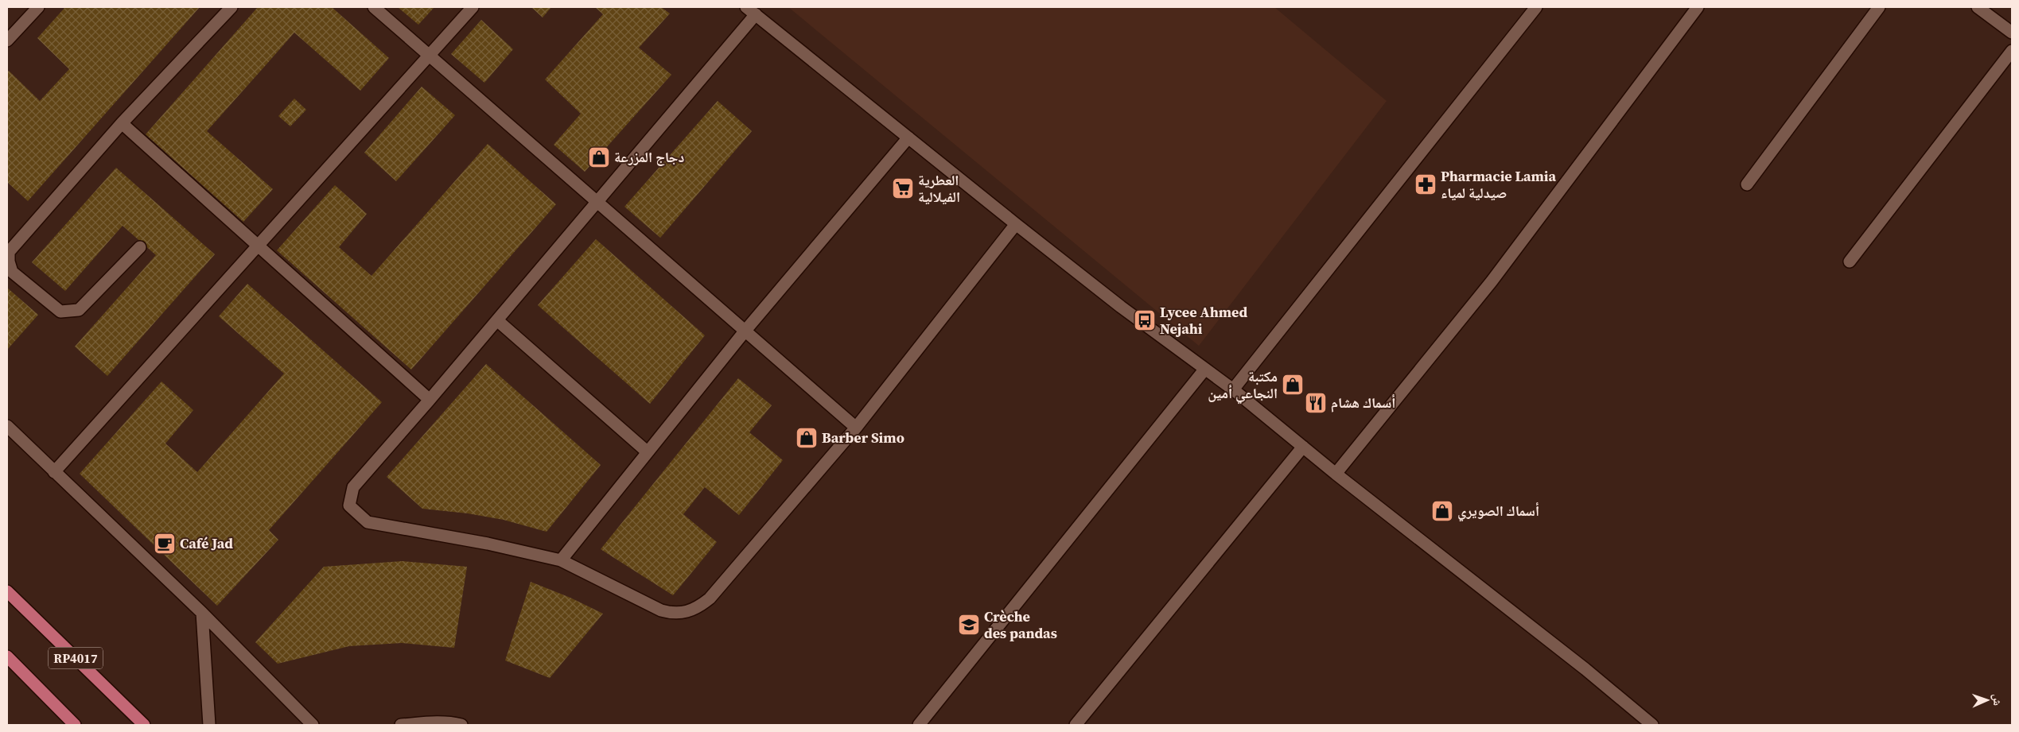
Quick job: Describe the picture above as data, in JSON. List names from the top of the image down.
{
  "streets": {
    "main road": ["RP4017"]
  },
  "places": {
    "shop": [
      "دجاج المزرعة",
      "مكتبة النجاعي أمين",
      "Barber Simo",
      "أسماك الصويري"
    ],
    "pharmacy": ["Pharmacie Lamia صيدلية لمياء"],
    "supermarket": ["العطرية الفيلالية"],
    "bus stop": ["Lycee Ahmed Nejahi"],
    "restaurant": ["أسماك هشام"],
    "cafe": ["Café Jad"],
    "school or university": ["Crèche des pandas"]
  },
  "north": "right"
}
